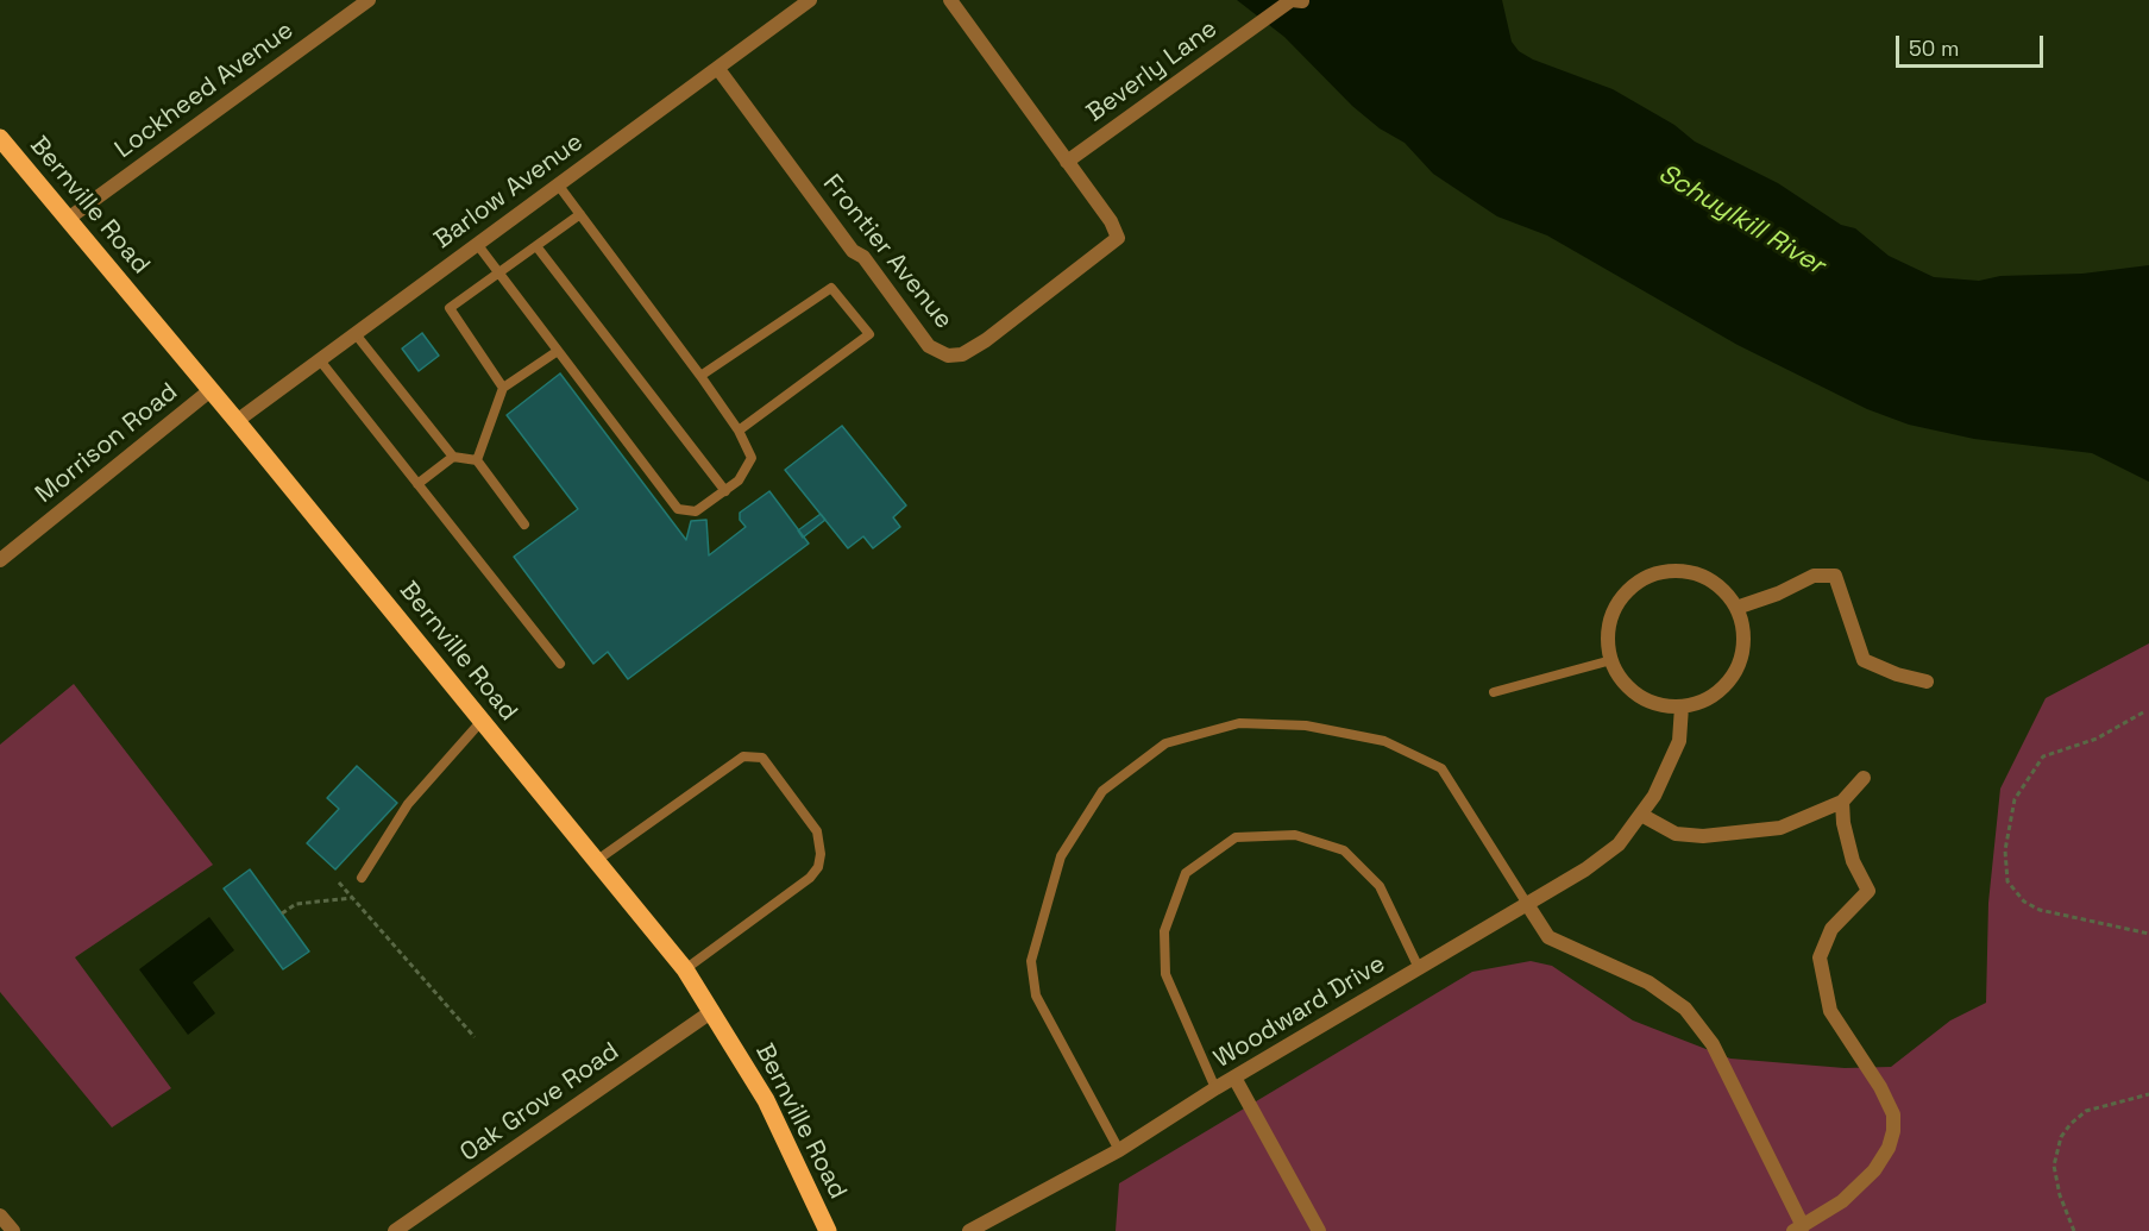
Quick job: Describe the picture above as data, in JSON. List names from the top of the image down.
{
  "streets": {
    "main road": ["Bernville Road"],
    "street": [
      "Beverly Lane",
      "Lockheed Avenue",
      "Barlow Avenue",
      "Frontier Avenue",
      "Morrison Road",
      "Woodward Drive",
      "Oak Grove Road"
    ]
  },
  "crossings": [
    ["Beverly Lane", "Frontier Avenue"],
    ["Lockheed Avenue", "Bernville Road"],
    ["Barlow Avenue", "Bernville Road"],
    ["Barlow Avenue", "Frontier Avenue"],
    ["Bernville Road", "Morrison Road"],
    ["Bernville Road", "Oak Grove Road"]
  ],
  "water": ["Schuylkill River"],
  "scale_bar": "50 m"
}
